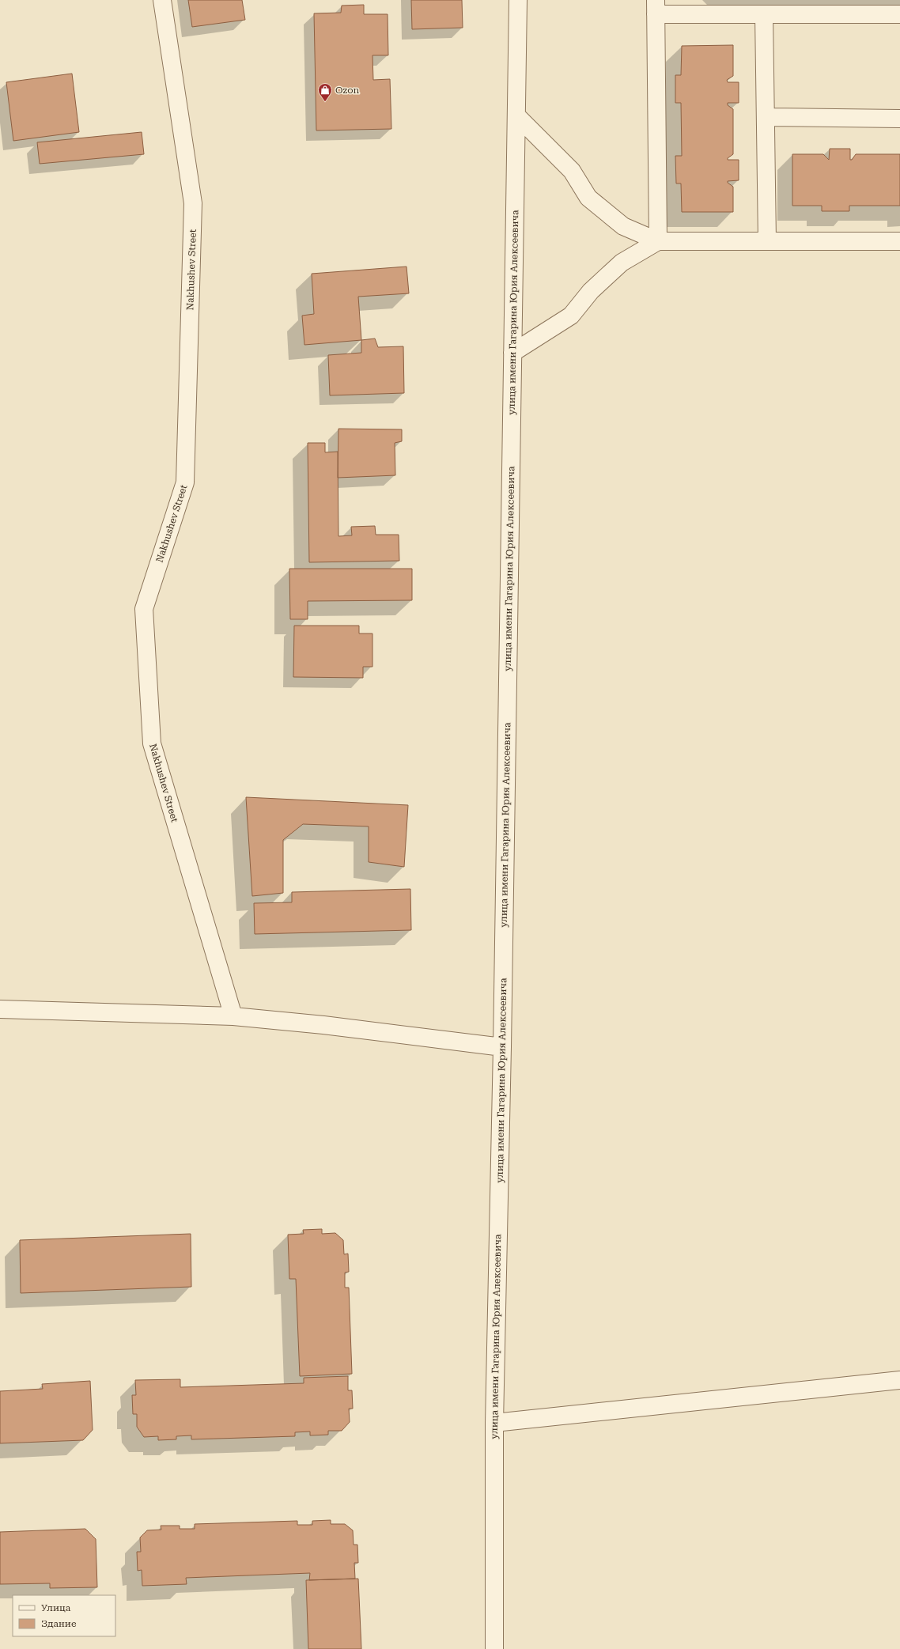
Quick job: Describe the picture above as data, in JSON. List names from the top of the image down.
{
  "streets": {
    "street": ["Nakhushev Street", "улица имени Гагарина Юрия Алексеевича"]
  },
  "places": {
    "shop": ["Ozon"]
  },
  "legend": ["Улица", "Здание"]
}
